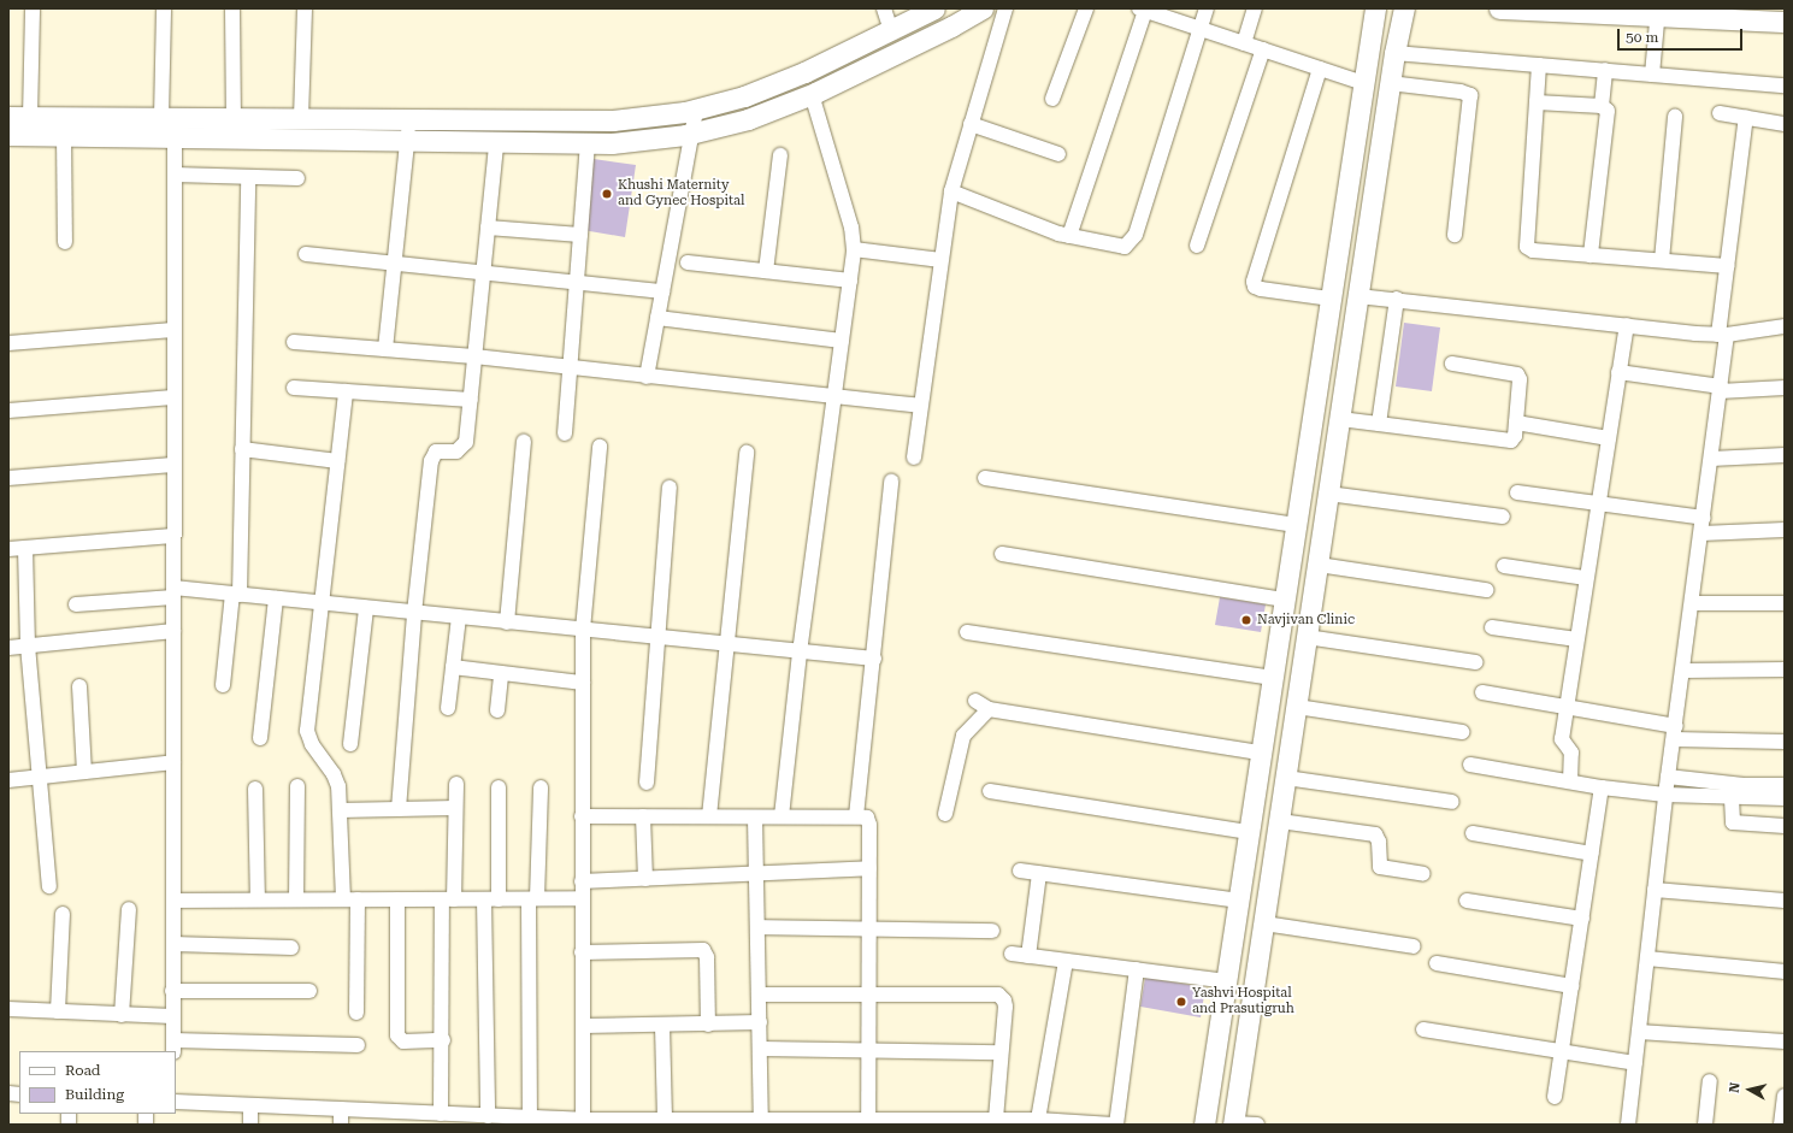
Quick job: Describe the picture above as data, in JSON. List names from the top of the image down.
{
  "places": ["Khushi Maternity and Gynec Hospital", "Navjivan Clinic", "Yashvi Hospital and Prasutigruh"],
  "legend": ["Road", "Building"],
  "scale_bar": "50 m",
  "north": "left"
}
